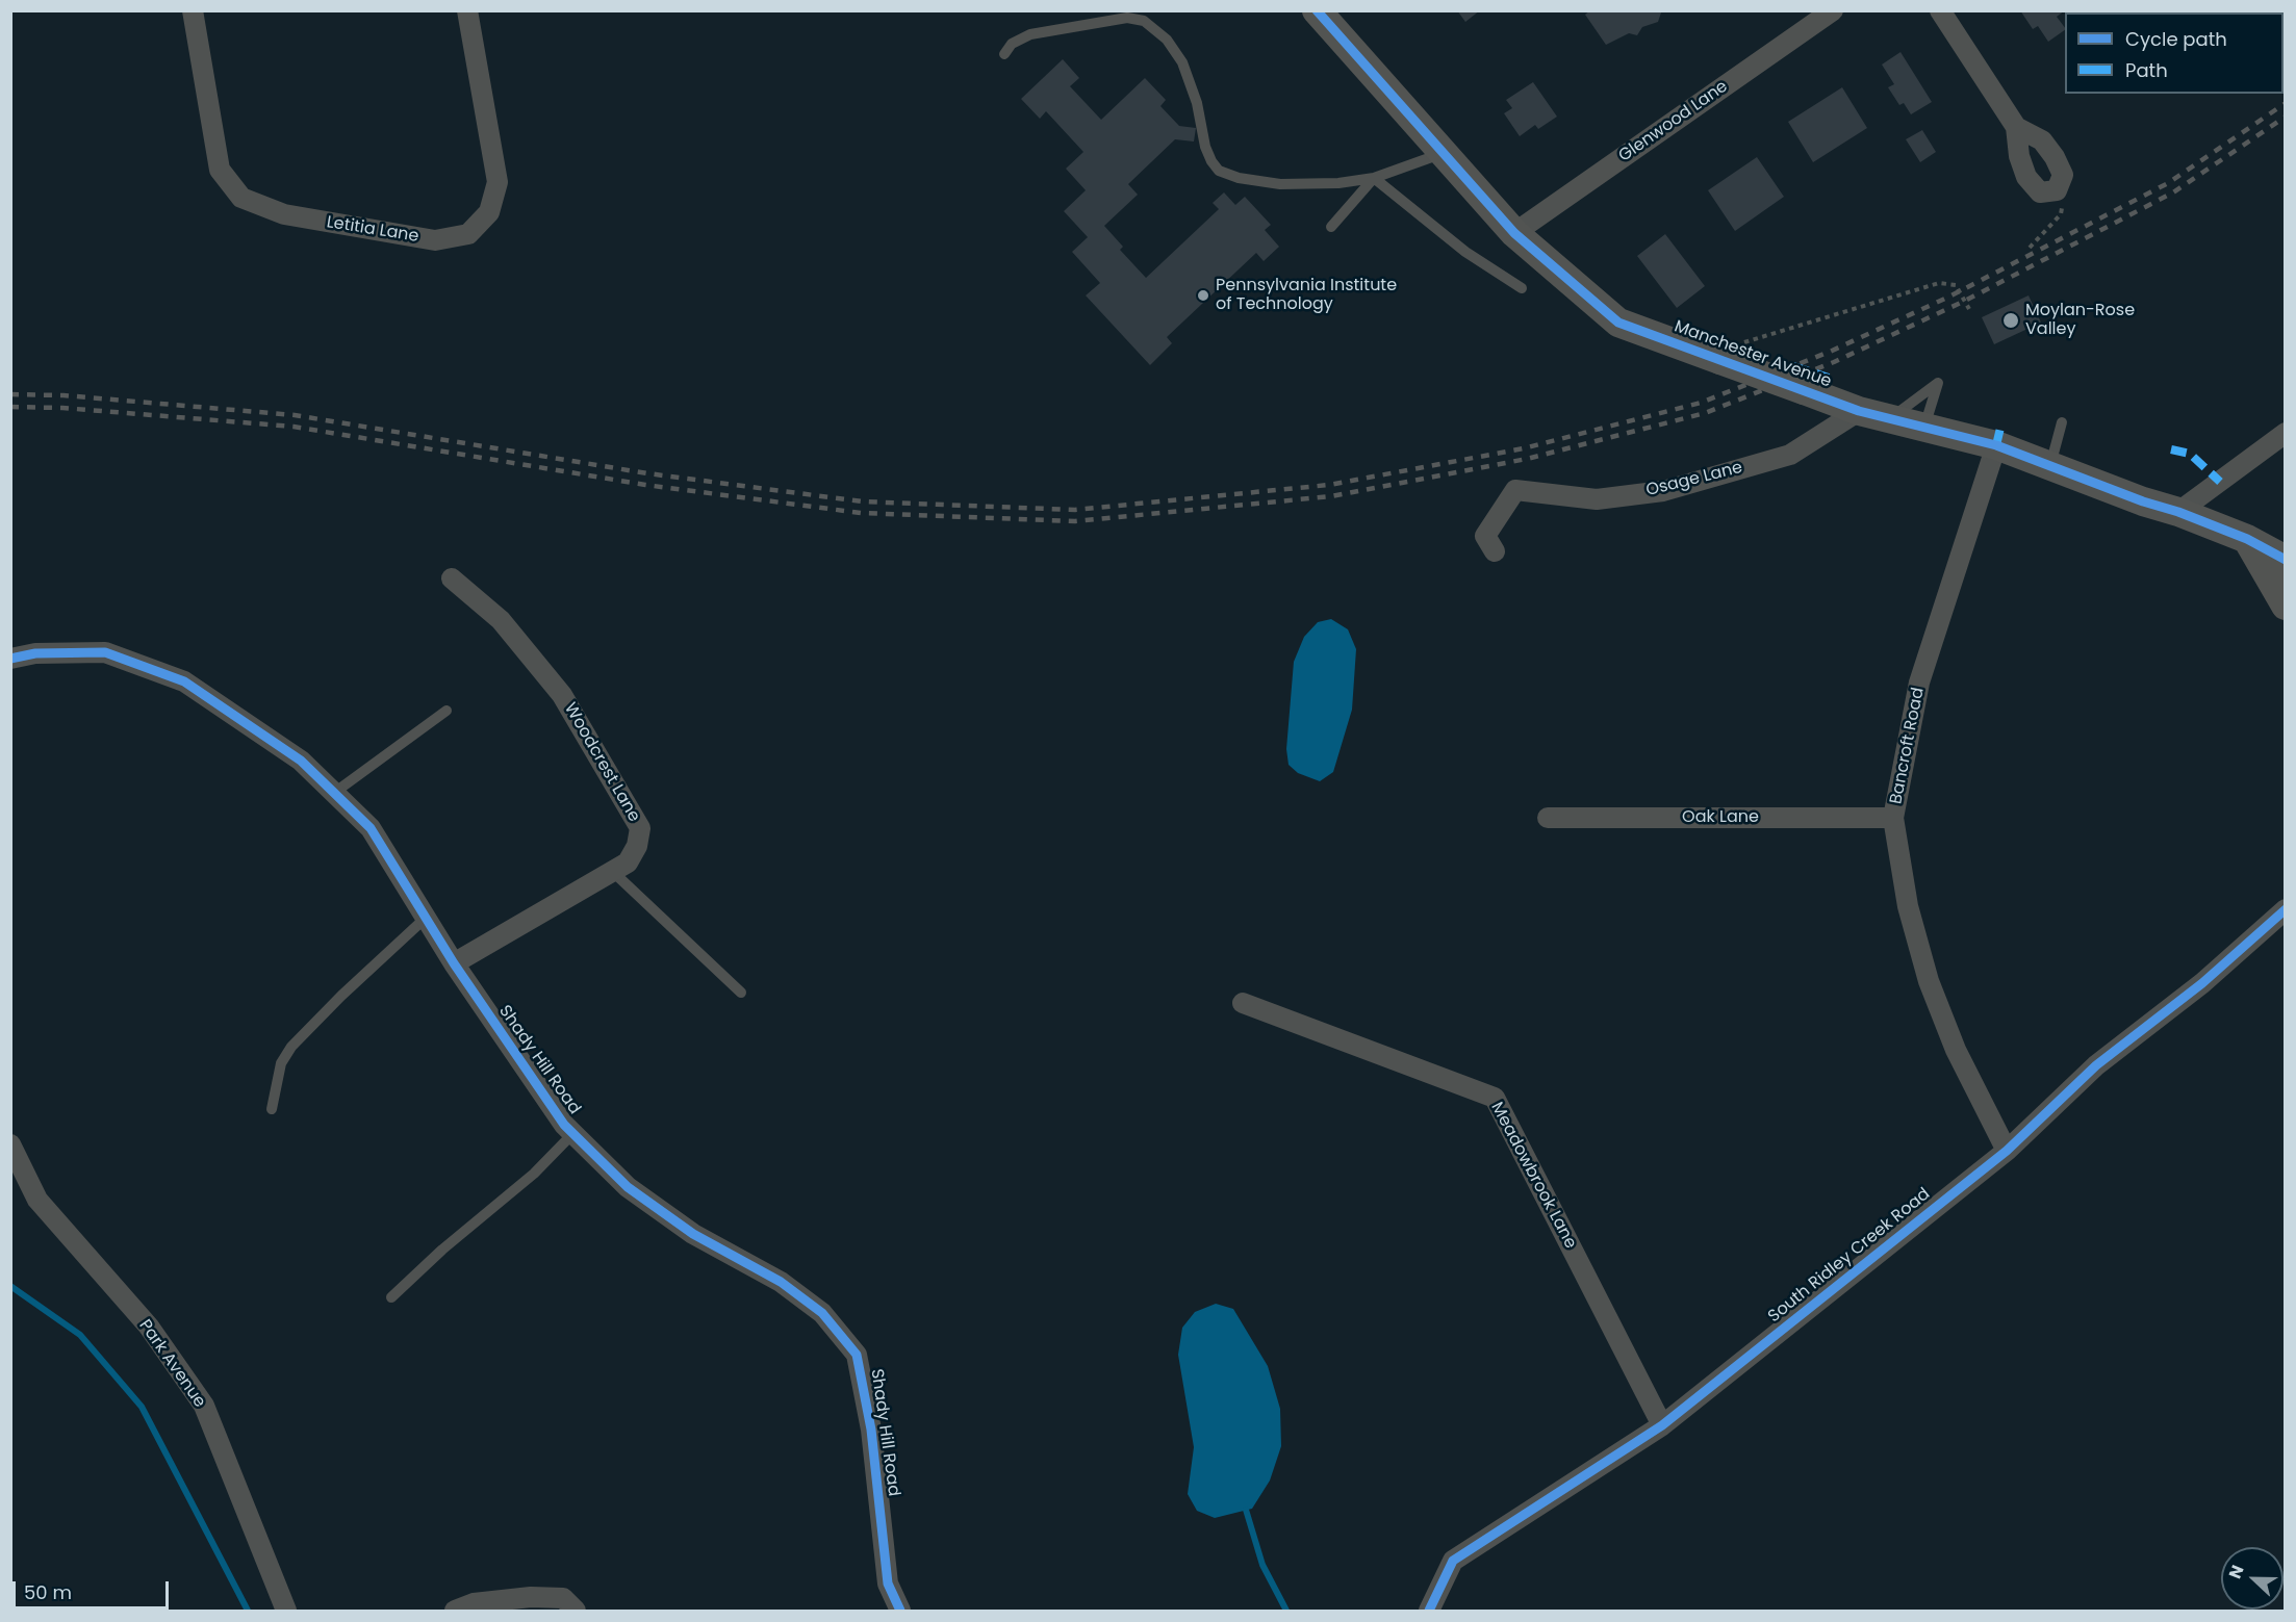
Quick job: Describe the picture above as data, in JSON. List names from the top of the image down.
{
  "streets": {
    "street": [
      "Glenwood Lane",
      "Letitia Lane",
      "Manchester Avenue",
      "Osage Lane",
      "Bancroft Road",
      "Woodcrest Lane",
      "Oak Lane",
      "Shady Hill Road",
      "Meadowbrook Lane",
      "South Ridley Creek Road",
      "Park Avenue"
    ]
  },
  "crossings": [
    ["Glenwood Lane", "Manchester Avenue"],
    ["Manchester Avenue", "Osage Lane"],
    ["Manchester Avenue", "Bancroft Road"],
    ["Bancroft Road", "Oak Lane"],
    ["Bancroft Road", "South Ridley Creek Road"],
    ["Woodcrest Lane", "Shady Hill Road"],
    ["Meadowbrook Lane", "South Ridley Creek Road"]
  ],
  "places": ["Pennsylvania Institute of Technology", "Moylan-Rose Valley"],
  "legend": ["Cycle path", "Path"],
  "scale_bar": "50 m",
  "north": "left"
}
